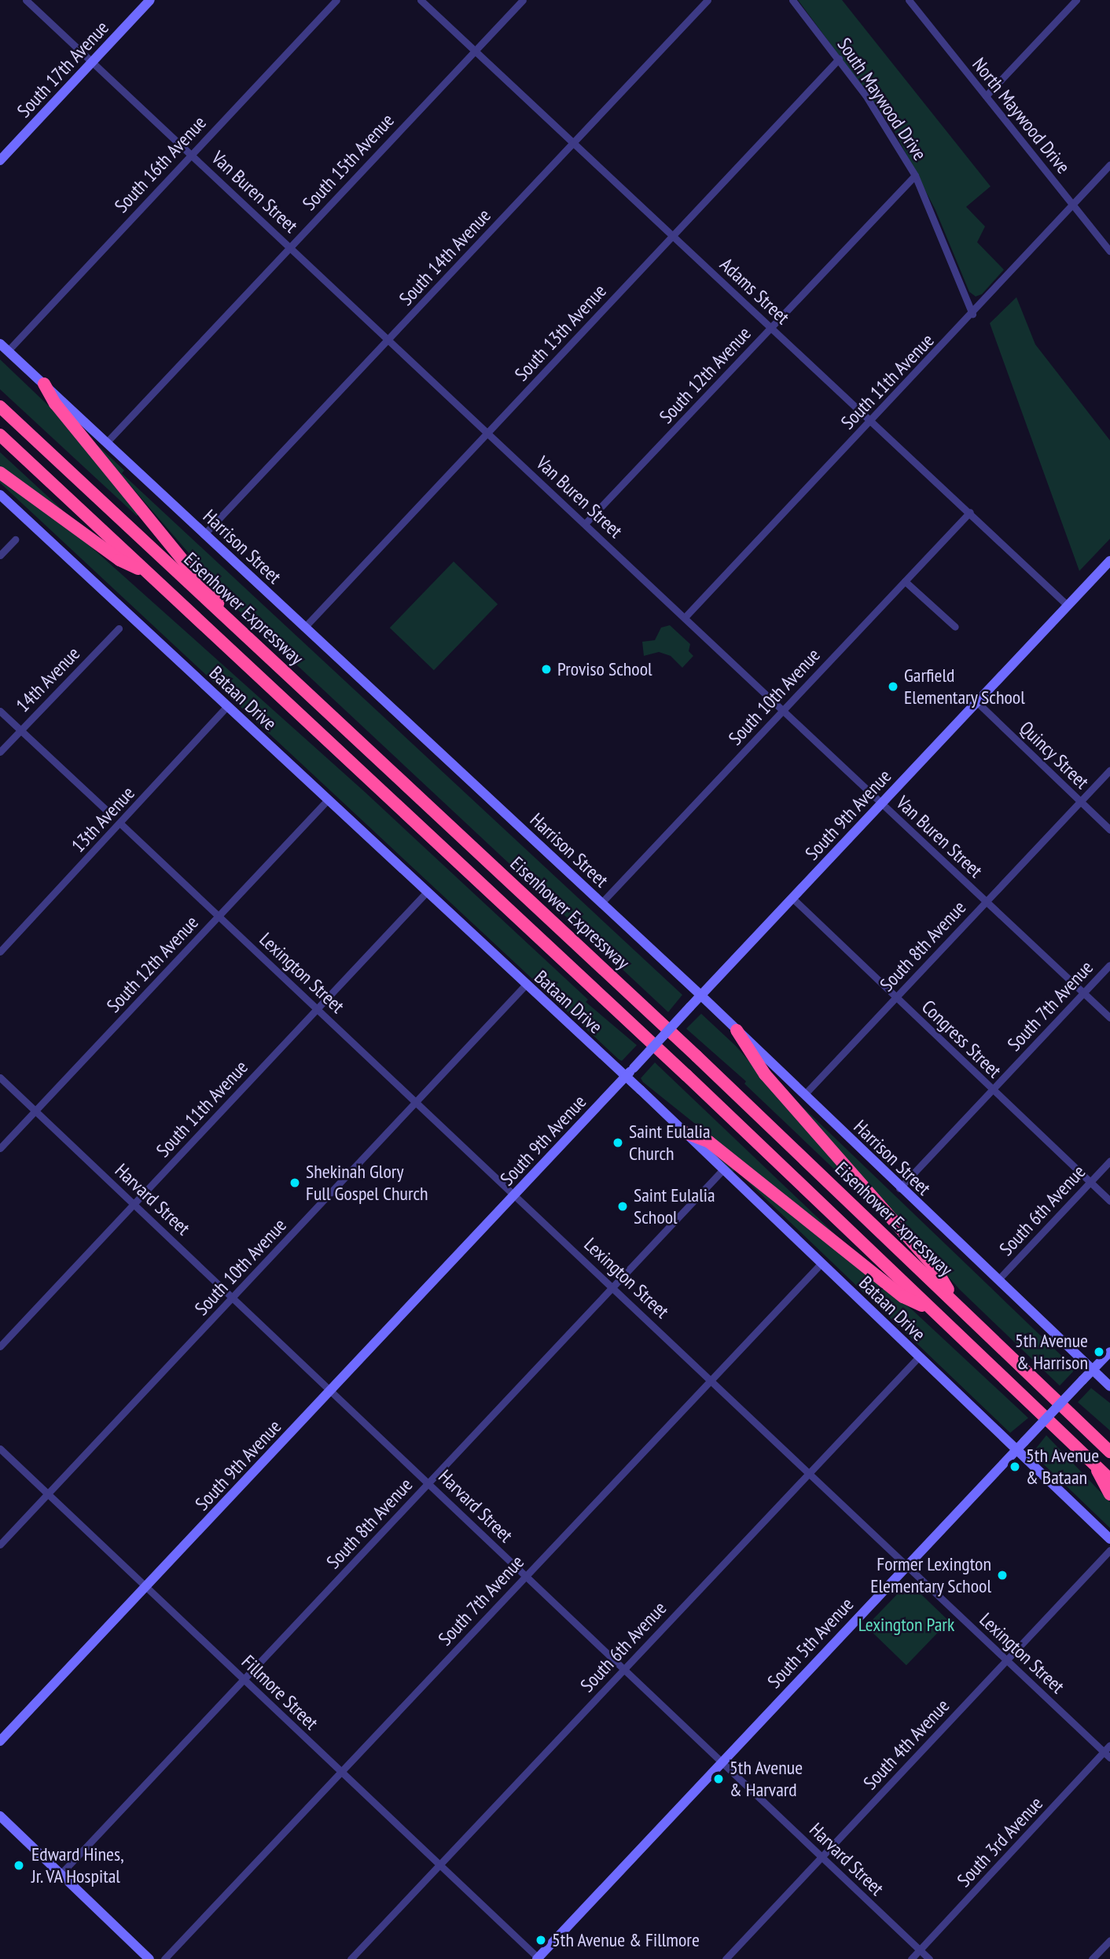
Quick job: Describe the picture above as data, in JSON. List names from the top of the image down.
{
  "streets": {
    "highway": ["Eisenhower Expressway"],
    "street": [
      "South 17th Avenue",
      "South Maywood Drive",
      "North Maywood Drive",
      "South 15th Avenue",
      "South 16th Avenue",
      "Van Buren Street",
      "South 14th Avenue",
      "Adams Street",
      "South 13th Avenue",
      "South 12th Avenue",
      "South 11th Avenue",
      "Harrison Street",
      "14th Avenue",
      "South 10th Avenue",
      "Bataan Drive",
      "Quincy Street",
      "South 9th Avenue",
      "13th Avenue",
      "South 8th Avenue",
      "Lexington Street",
      "South 7th Avenue",
      "Congress Street",
      "Harvard Street",
      "South 6th Avenue",
      "South 5th Avenue",
      "Fillmore Street",
      "South 4th Avenue",
      "South 3rd Avenue"
    ]
  },
  "crossings": [
    ["South 17th Avenue", "Van Buren Street"],
    ["South Maywood Drive", "South 13th Avenue"],
    ["South Maywood Drive", "South 12th Avenue"],
    ["South Maywood Drive", "South 11th Avenue"],
    ["North Maywood Drive", "South 11th Avenue"],
    ["South 15th Avenue", "Van Buren Street"],
    ["South 15th Avenue", "Adams Street"],
    ["South 15th Avenue", "Harrison Street"],
    ["South 16th Avenue", "Van Buren Street"],
    ["South 16th Avenue", "Harrison Street"],
    ["Van Buren Street", "South 14th Avenue"],
    ["Van Buren Street", "South 13th Avenue"],
    ["Van Buren Street", "South 12th Avenue"],
    ["Van Buren Street", "South 11th Avenue"],
    ["Van Buren Street", "South 10th Avenue"],
    ["Van Buren Street", "South 9th Avenue"],
    ["Van Buren Street", "South 8th Avenue"],
    ["Van Buren Street", "South 7th Avenue"],
    ["South 14th Avenue", "Adams Street"],
    ["South 14th Avenue", "Harrison Street"],
    ["Adams Street", "South 13th Avenue"],
    ["Adams Street", "South 12th Avenue"],
    ["Adams Street", "South 11th Avenue"],
    ["Adams Street", "South 10th Avenue"],
    ["Adams Street", "South 9th Avenue"],
    ["South 13th Avenue", "Harrison Street"],
    ["South 12th Avenue", "Bataan Drive"],
    ["South 12th Avenue", "Lexington Street"],
    ["South 12th Avenue", "Harvard Street"],
    ["South 11th Avenue", "Bataan Drive"],
    ["South 11th Avenue", "Lexington Street"],
    ["South 11th Avenue", "Harvard Street"],
    ["Harrison Street", "South 10th Avenue"],
    ["Harrison Street", "South 9th Avenue"],
    ["Harrison Street", "South 8th Avenue"],
    ["Harrison Street", "South 7th Avenue"],
    ["Harrison Street", "South 6th Avenue"],
    ["Harrison Street", "South 5th Avenue"],
    ["South 10th Avenue", "Bataan Drive"],
    ["South 10th Avenue", "Lexington Street"],
    ["South 10th Avenue", "Harvard Street"],
    ["South 10th Avenue", "Fillmore Street"],
    ["Bataan Drive", "South 9th Avenue"],
    ["Bataan Drive", "13th Avenue"],
    ["Bataan Drive", "South 8th Avenue"],
    ["Bataan Drive", "South 7th Avenue"],
    ["Bataan Drive", "South 6th Avenue"],
    ["Bataan Drive", "South 5th Avenue"],
    ["Quincy Street", "South 9th Avenue"],
    ["Quincy Street", "South 8th Avenue"],
    ["South 9th Avenue", "Lexington Street"],
    ["South 9th Avenue", "Congress Street"],
    ["South 9th Avenue", "Harvard Street"],
    ["South 9th Avenue", "Fillmore Street"],
    ["13th Avenue", "Lexington Street"],
    ["South 8th Avenue", "Lexington Street"],
    ["South 8th Avenue", "Congress Street"],
    ["South 8th Avenue", "Harvard Street"],
    ["South 8th Avenue", "Fillmore Street"],
    ["Lexington Street", "South 7th Avenue"],
    ["Lexington Street", "South 6th Avenue"],
    ["Lexington Street", "South 5th Avenue"],
    ["Lexington Street", "South 4th Avenue"],
    ["Lexington Street", "South 3rd Avenue"],
    ["South 7th Avenue", "Congress Street"],
    ["South 7th Avenue", "Harvard Street"],
    ["South 7th Avenue", "Fillmore Street"],
    ["Congress Street", "South 6th Avenue"],
    ["Harvard Street", "South 6th Avenue"],
    ["Harvard Street", "South 5th Avenue"],
    ["Harvard Street", "South 4th Avenue"],
    ["Harvard Street", "South 3rd Avenue"],
    ["South 6th Avenue", "Fillmore Street"],
    ["South 5th Avenue", "Fillmore Street"]
  ],
  "parks": ["Lexington Park"],
  "places": [
    "Proviso School",
    "Garfield Elementary School",
    "Saint Eulalia Church",
    "Shekinah Glory Full Gospel Church",
    "Saint Eulalia School",
    "5th Avenue & Harrison",
    "5th Avenue & Bataan",
    "Former Lexington Elementary School",
    "5th Avenue & Harvard",
    "Edward Hines, Jr. VA Hospital",
    "5th Avenue & Fillmore"
  ]
}
